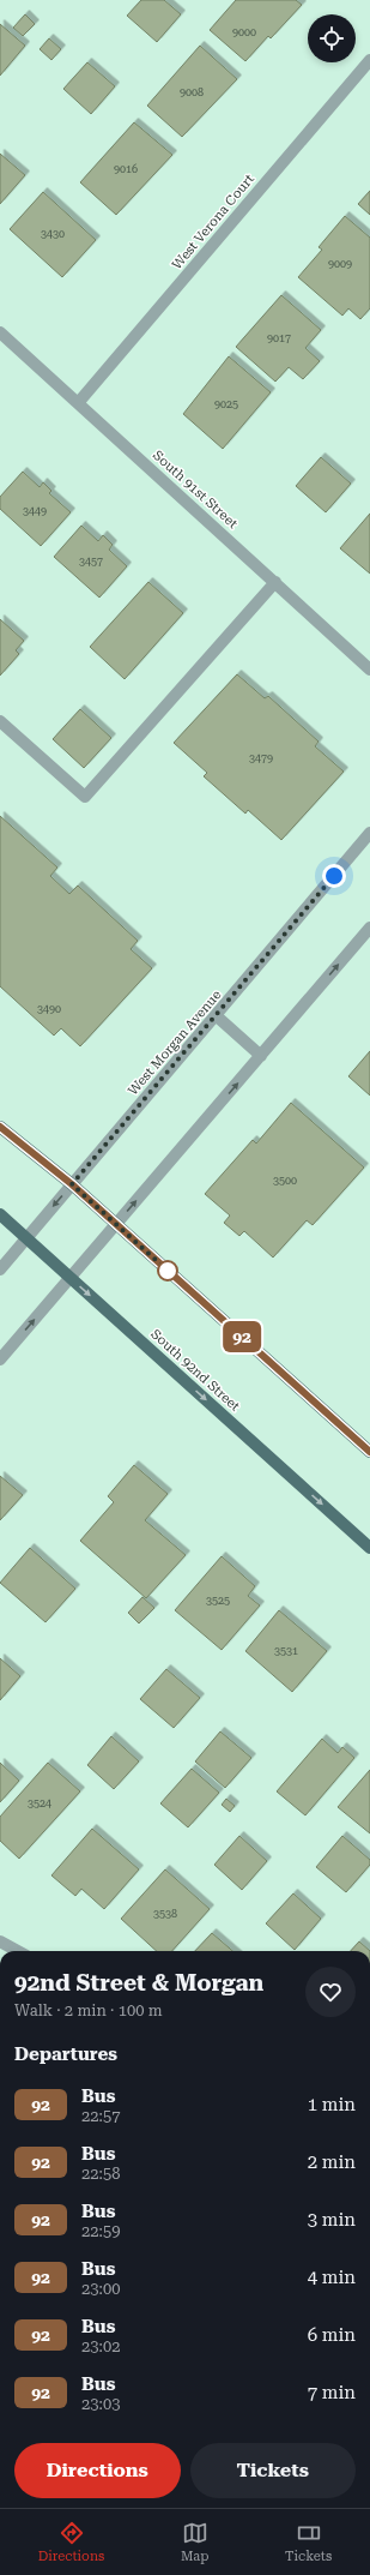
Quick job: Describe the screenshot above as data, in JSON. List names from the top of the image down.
{
  "streets": {
    "main road": ["South 92nd Street"],
    "street": ["West Verona Court", "South 91st Street", "West Morgan Avenue"]
  },
  "crossings": [
    ["West Verona Court", "South 91st Street"],
    ["West Morgan Avenue", "South 92nd Street"]
  ],
  "lines": ["bus line 92"],
  "house_numbers": [
    "9000",
    "9008",
    "9016",
    "3430",
    "9009",
    "9017",
    "9025",
    "3449",
    "3457",
    "3479",
    "3490",
    "3500",
    "3525",
    "3531",
    "3524",
    "3538"
  ],
  "page": {
    "on_map": "92",
    "heading": [
      ["92nd Street & Morgan", "Walk · 2 min · 100 m"],
      "Departures"
    ],
    "list": [
      {
        "mark": "92",
        "name": "Bus",
        "note": "22:57",
        "value": "1 min"
      },
      {
        "mark": "92",
        "name": "Bus",
        "note": "22:58",
        "value": "2 min"
      },
      {
        "mark": "92",
        "name": "Bus",
        "note": "22:59",
        "value": "3 min"
      },
      {
        "mark": "92",
        "name": "Bus",
        "note": "23:00",
        "value": "4 min"
      },
      {
        "mark": "92",
        "name": "Bus",
        "note": "23:02",
        "value": "6 min"
      },
      {
        "mark": "92",
        "name": "Bus",
        "note": "23:03",
        "value": "7 min"
      }
    ],
    "buttons": ["Directions", "Tickets"],
    "tabs": ["Directions", "Map", "Tickets"]
  }
}
